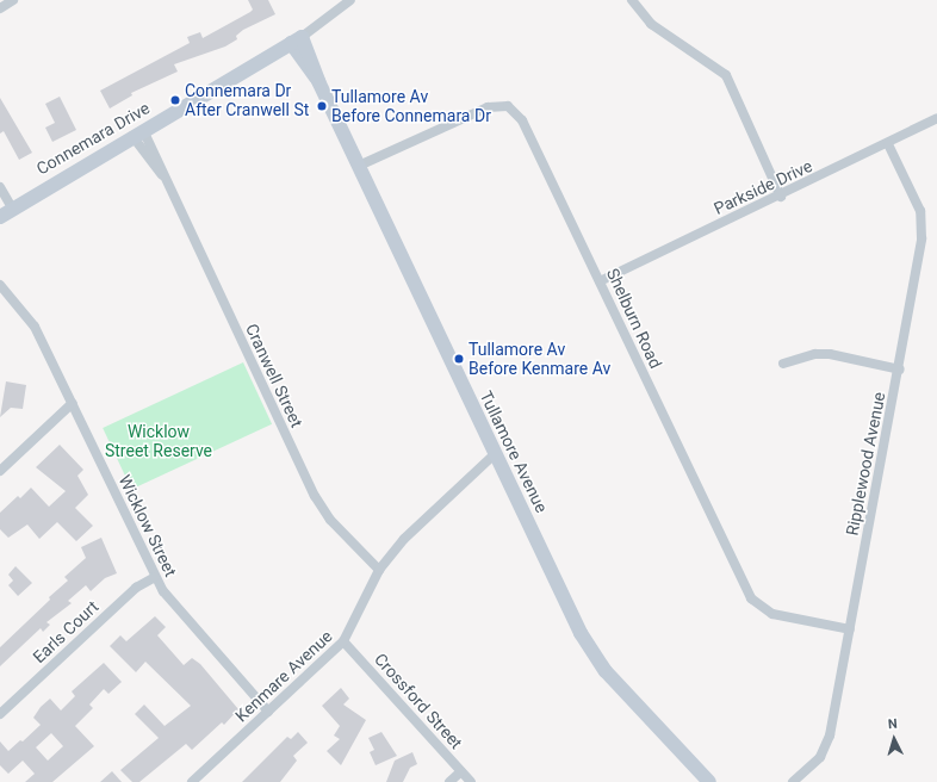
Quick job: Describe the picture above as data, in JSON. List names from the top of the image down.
{
  "streets": {
    "street": [
      "Connemara Drive",
      "Parkside Drive",
      "Shelburn Road",
      "Cranwell Street",
      "Tullamore Avenue",
      "Ripplewood Avenue",
      "Wicklow Street",
      "Earls Court",
      "Kenmare Avenue",
      "Crossford Street"
    ]
  },
  "crossings": [
    ["Connemara Drive", "Cranwell Street"],
    ["Connemara Drive", "Tullamore Avenue"],
    ["Parkside Drive", "Shelburn Road"],
    ["Parkside Drive", "Ripplewood Avenue"],
    ["Shelburn Road", "Tullamore Avenue"],
    ["Shelburn Road", "Ripplewood Avenue"],
    ["Cranwell Street", "Kenmare Avenue"],
    ["Tullamore Avenue", "Kenmare Avenue"],
    ["Wicklow Street", "Earls Court"],
    ["Wicklow Street", "Kenmare Avenue"],
    ["Kenmare Avenue", "Crossford Street"]
  ],
  "parks": ["Wicklow Street Reserve"],
  "places": ["Connemara Dr After Cranwell St", "Tullamore Av Before Connemara Dr", "Tullamore Av Before Kenmare Av"],
  "north": "top"
}
